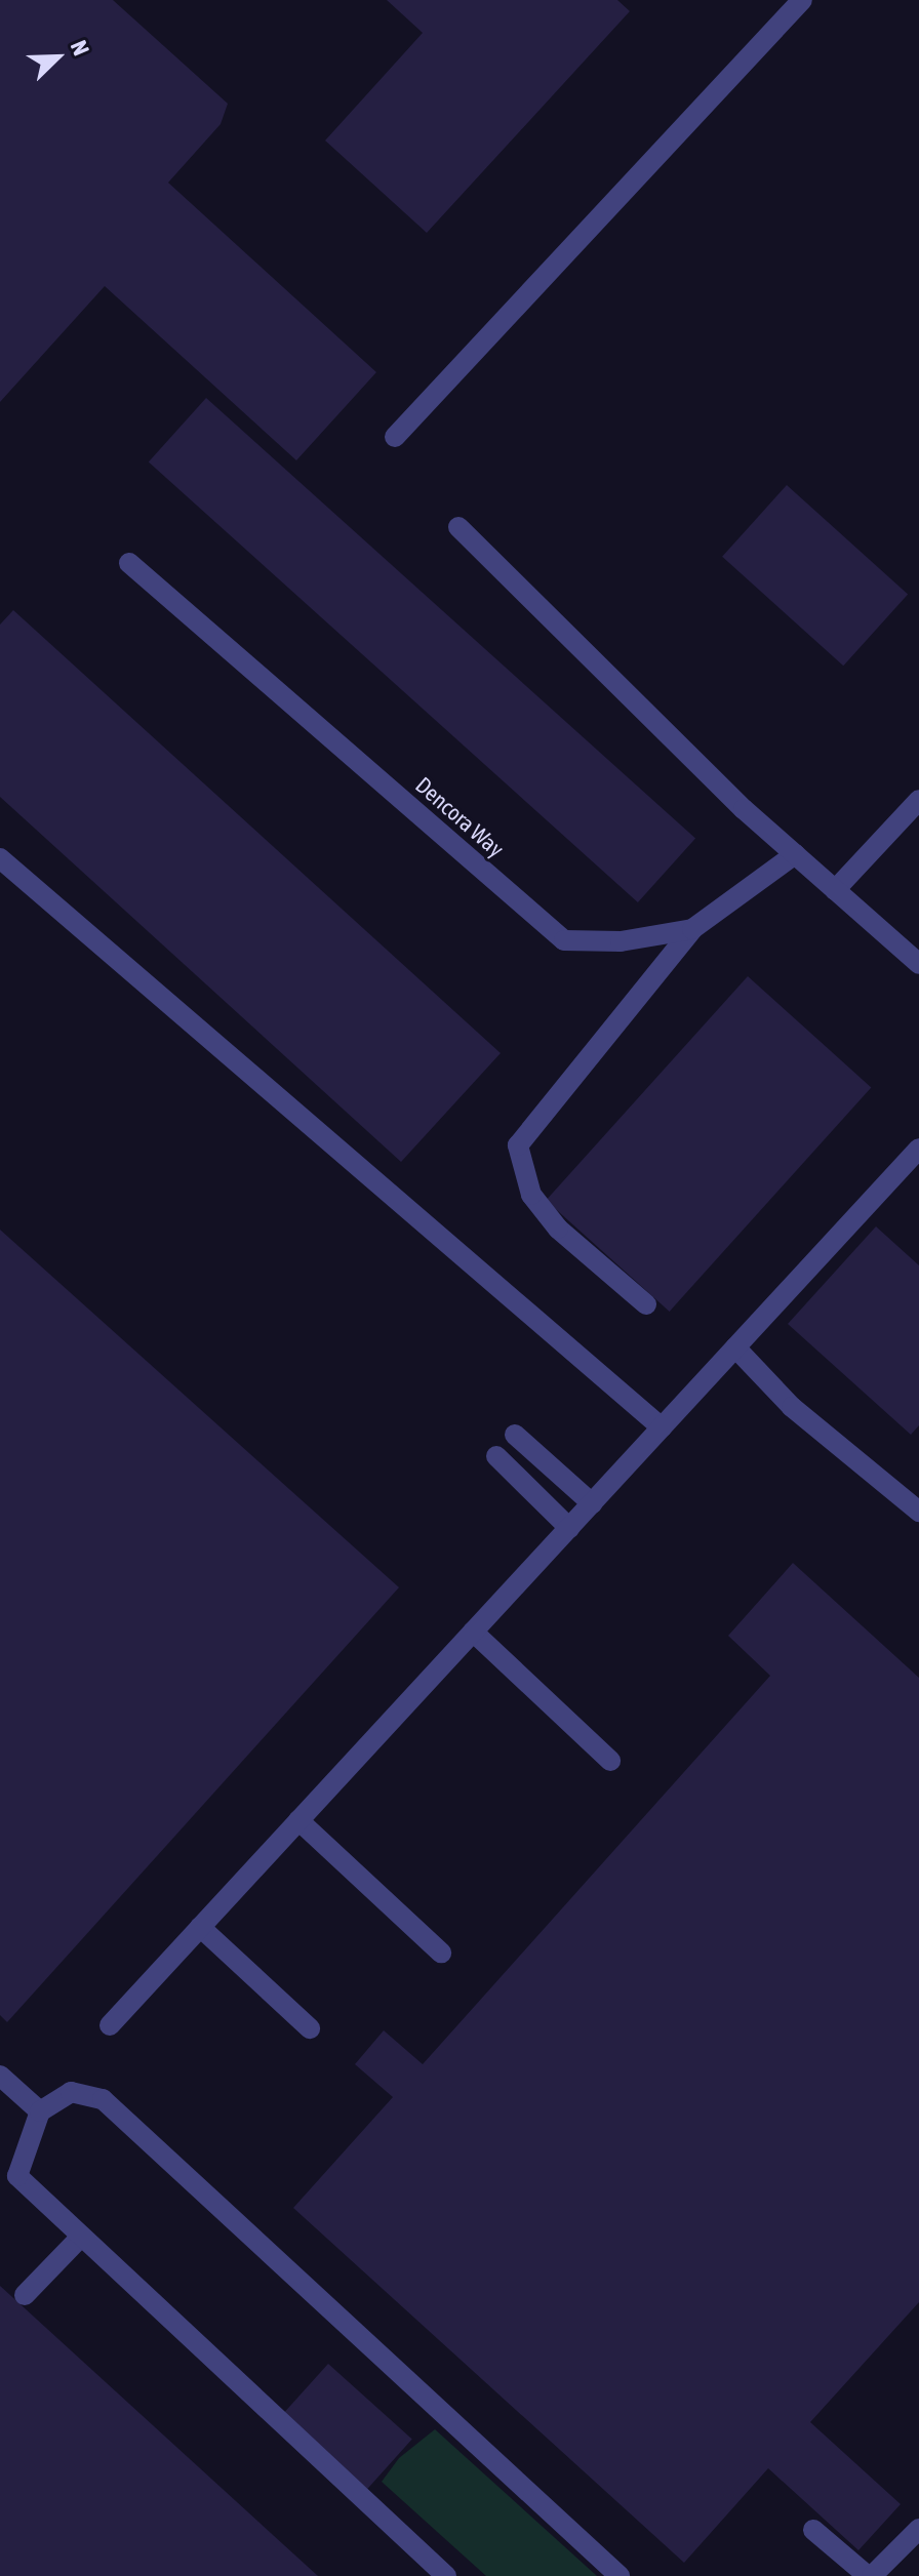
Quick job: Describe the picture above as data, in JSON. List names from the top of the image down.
{
  "streets": {
    "street": ["Dencora Way"]
  },
  "north": "top right"
}
